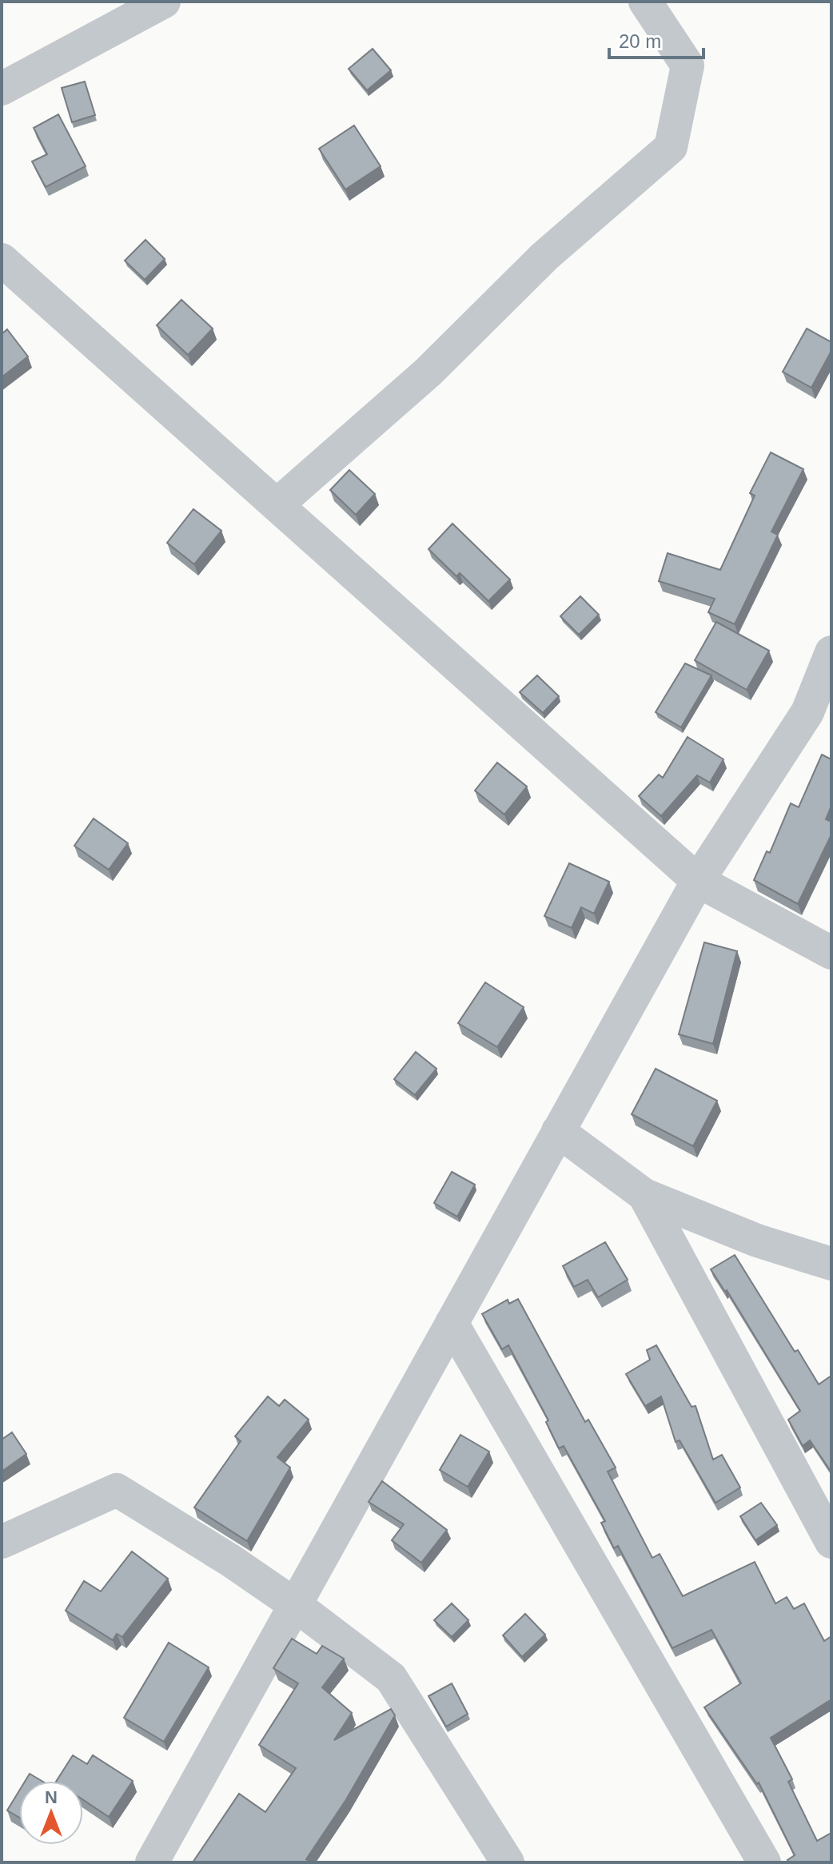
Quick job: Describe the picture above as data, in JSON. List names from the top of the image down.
{
  "scale_bar": "20 m",
  "north": "top"
}
